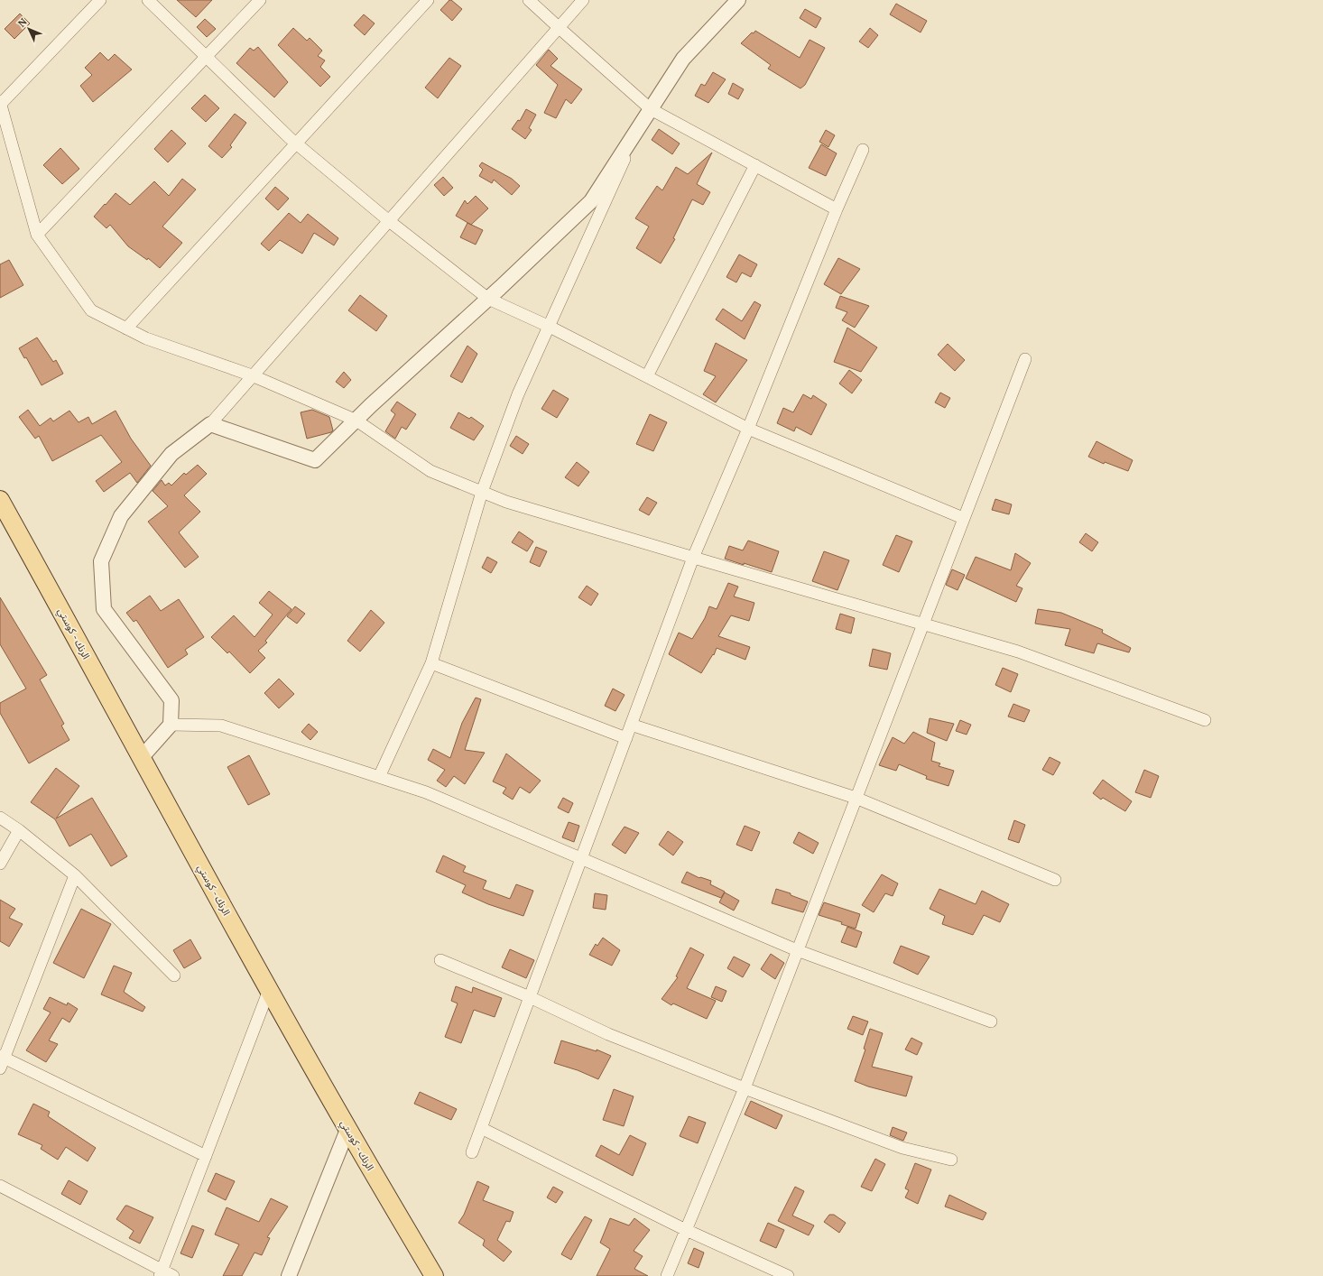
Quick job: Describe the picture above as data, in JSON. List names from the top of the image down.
{
  "streets": {
    "main road": ["الرنك - كوستي"]
  },
  "north": "top left"
}
